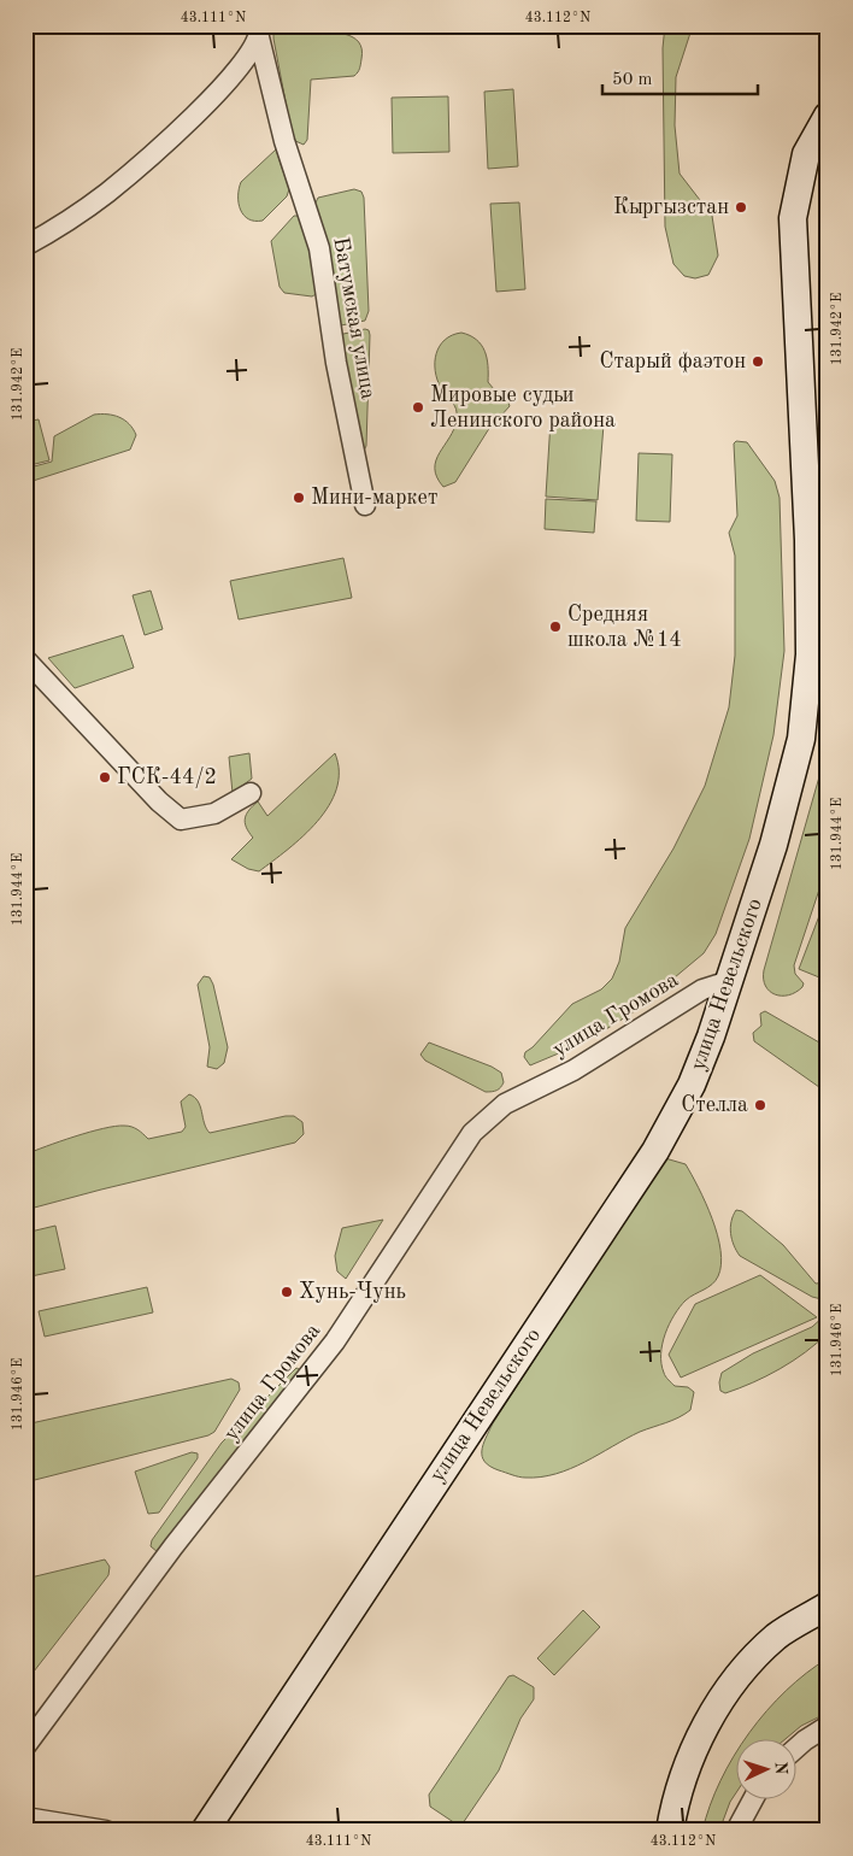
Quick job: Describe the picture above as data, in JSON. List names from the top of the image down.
{
  "streets": {
    "main road": ["улица Невельского"],
    "street": ["Батумская улица", "улица Громова"]
  },
  "crossings": [
    ["улица Невельского", "улица Громова"]
  ],
  "places": [
    "Кыргызстан",
    "Старый фаэтон",
    "Мировые судьи Ленинского района",
    "Мини-маркет",
    "Средняя школа №14",
    "ГСК-44/2",
    "Стелла",
    "Хунь-Чунь"
  ],
  "scale_bar": "50 m",
  "north": "right",
  "coordinates": [
    "43.111°N",
    "43.112°N",
    "131.942°E",
    "131.944°E",
    "131.946°E"
  ]
}
